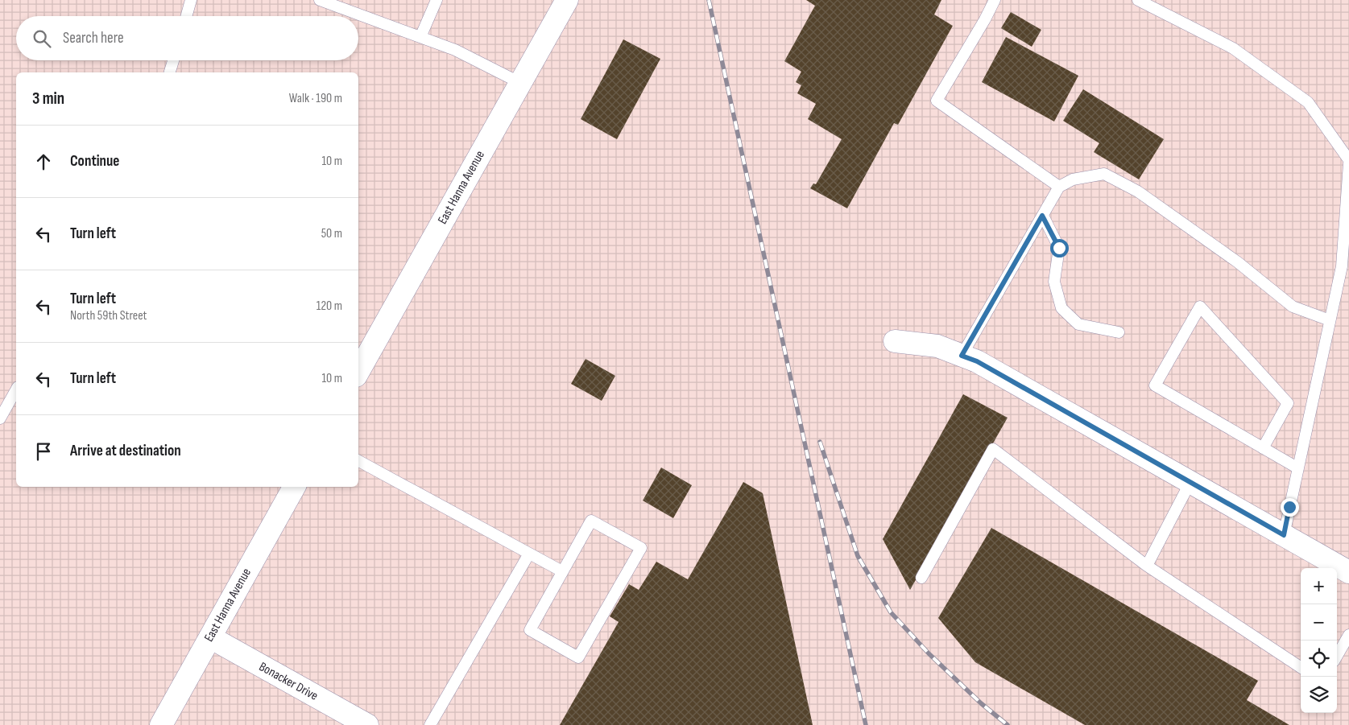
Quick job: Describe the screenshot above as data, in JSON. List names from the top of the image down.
{
  "streets": {
    "street": ["East Hanna Avenue", "Bonacker Drive"]
  },
  "crossings": [
    ["East Hanna Avenue", "Bonacker Drive"]
  ],
  "page": {
    "search": "Search here",
    "heading": ["3 min", "Walk · 190 m"],
    "list": [
      ["Continue", "10 m"],
      ["Turn left", "50 m"],
      ["Turn left", "North 59th Street", "120 m"],
      ["Turn left", "10 m"],
      "Arrive at destination"
    ],
    "map_buttons": ["+", "−"]
  }
}
